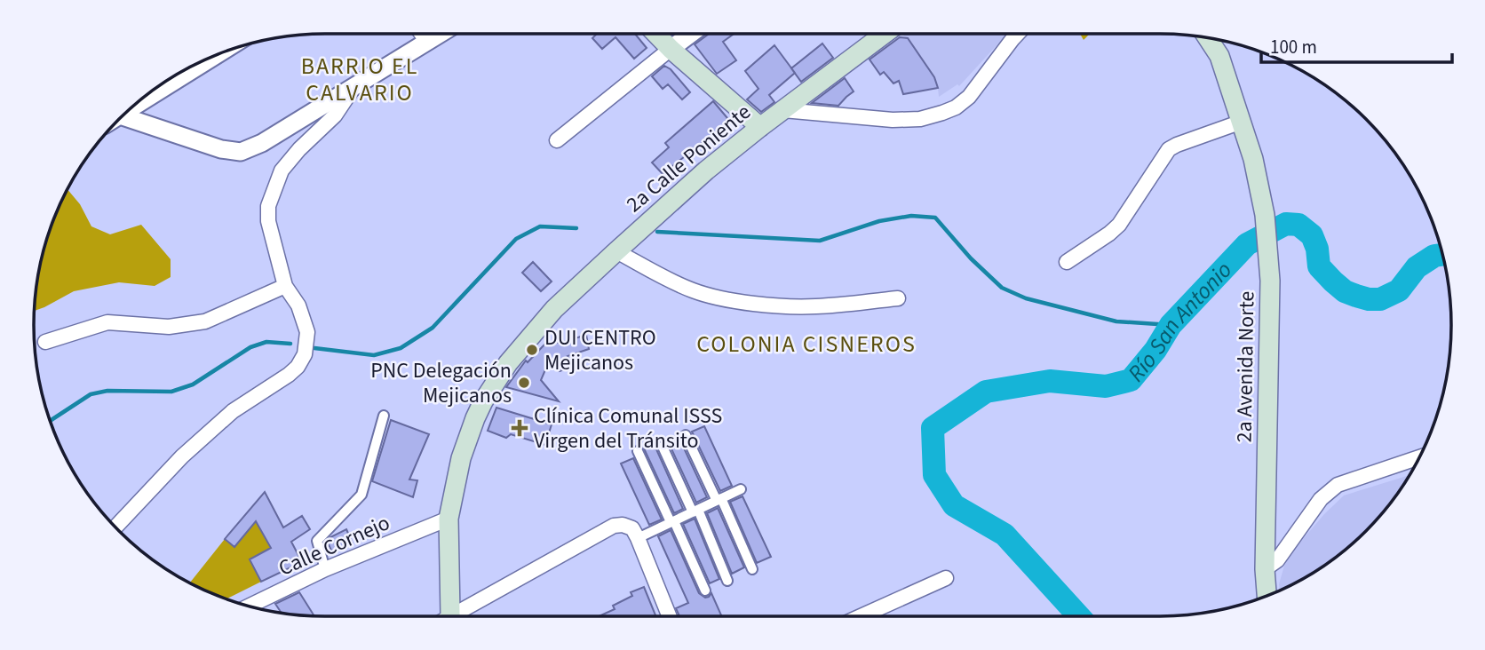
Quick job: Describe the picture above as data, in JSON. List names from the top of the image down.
{
  "streets": {
    "main road": ["2a Calle Poniente", "2a Avenida Norte"],
    "street": ["Calle Cornejo"]
  },
  "crossings": [
    ["2a Calle Poniente", "Calle Cornejo"]
  ],
  "districts": ["BARRIO EL CALVARIO", "COLONIA CISNEROS"],
  "water": ["Río San Antonio"],
  "places": {
    "other": ["DUI CENTRO Mejicanos", "PNC Delegación Mejicanos"],
    "health": ["Clínica Comunal ISSS Virgen del Tránsito"]
  },
  "scale_bar": "100 m"
}
